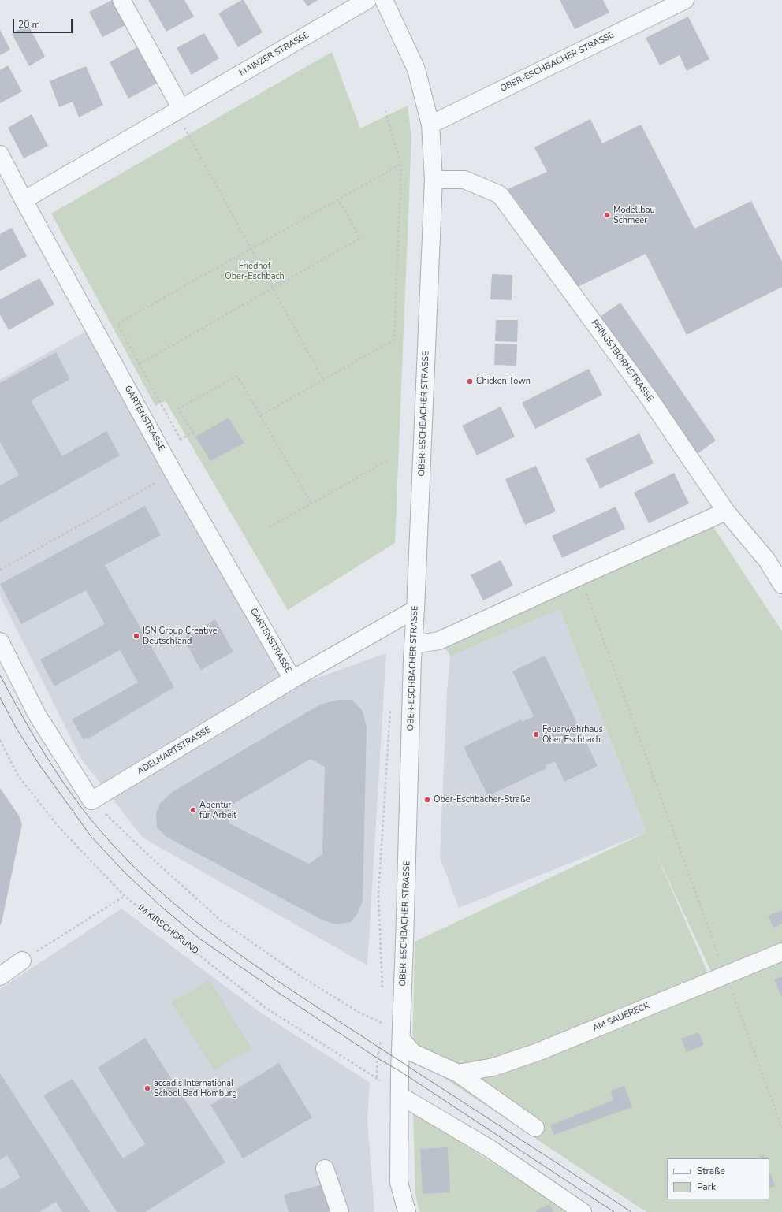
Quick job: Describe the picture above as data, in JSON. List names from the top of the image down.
{
  "streets": {
    "street": [
      "MAINZER STRASSE",
      "OBER-ESCHBACHER STRASSE",
      "PFINGSTBORNSTRASSE",
      "GARTENSTRASSE",
      "ADELHARTSTRASSE",
      "AM SAUERECK"
    ],
    "path": ["IM KIRSCHGRUND"]
  },
  "crossings": [
    ["MAINZER STRASSE", "GARTENSTRASSE"],
    ["OBER-ESCHBACHER STRASSE", "PFINGSTBORNSTRASSE"],
    ["OBER-ESCHBACHER STRASSE", "ADELHARTSTRASSE"],
    ["GARTENSTRASSE", "ADELHARTSTRASSE"]
  ],
  "parks": ["Friedhof Ober-Eschbach"],
  "places": [
    "Modellbau Schmeer",
    "Chicken Town",
    "ISN Group Creative Deutschland",
    "Feuerwehrhaus Ober Eschbach",
    "Ober-Eschbacher-Straße",
    "Agentur für Arbeit",
    "accadis International School Bad Homburg"
  ],
  "legend": ["Straße", "Park"],
  "scale_bar": "20 m"
}
